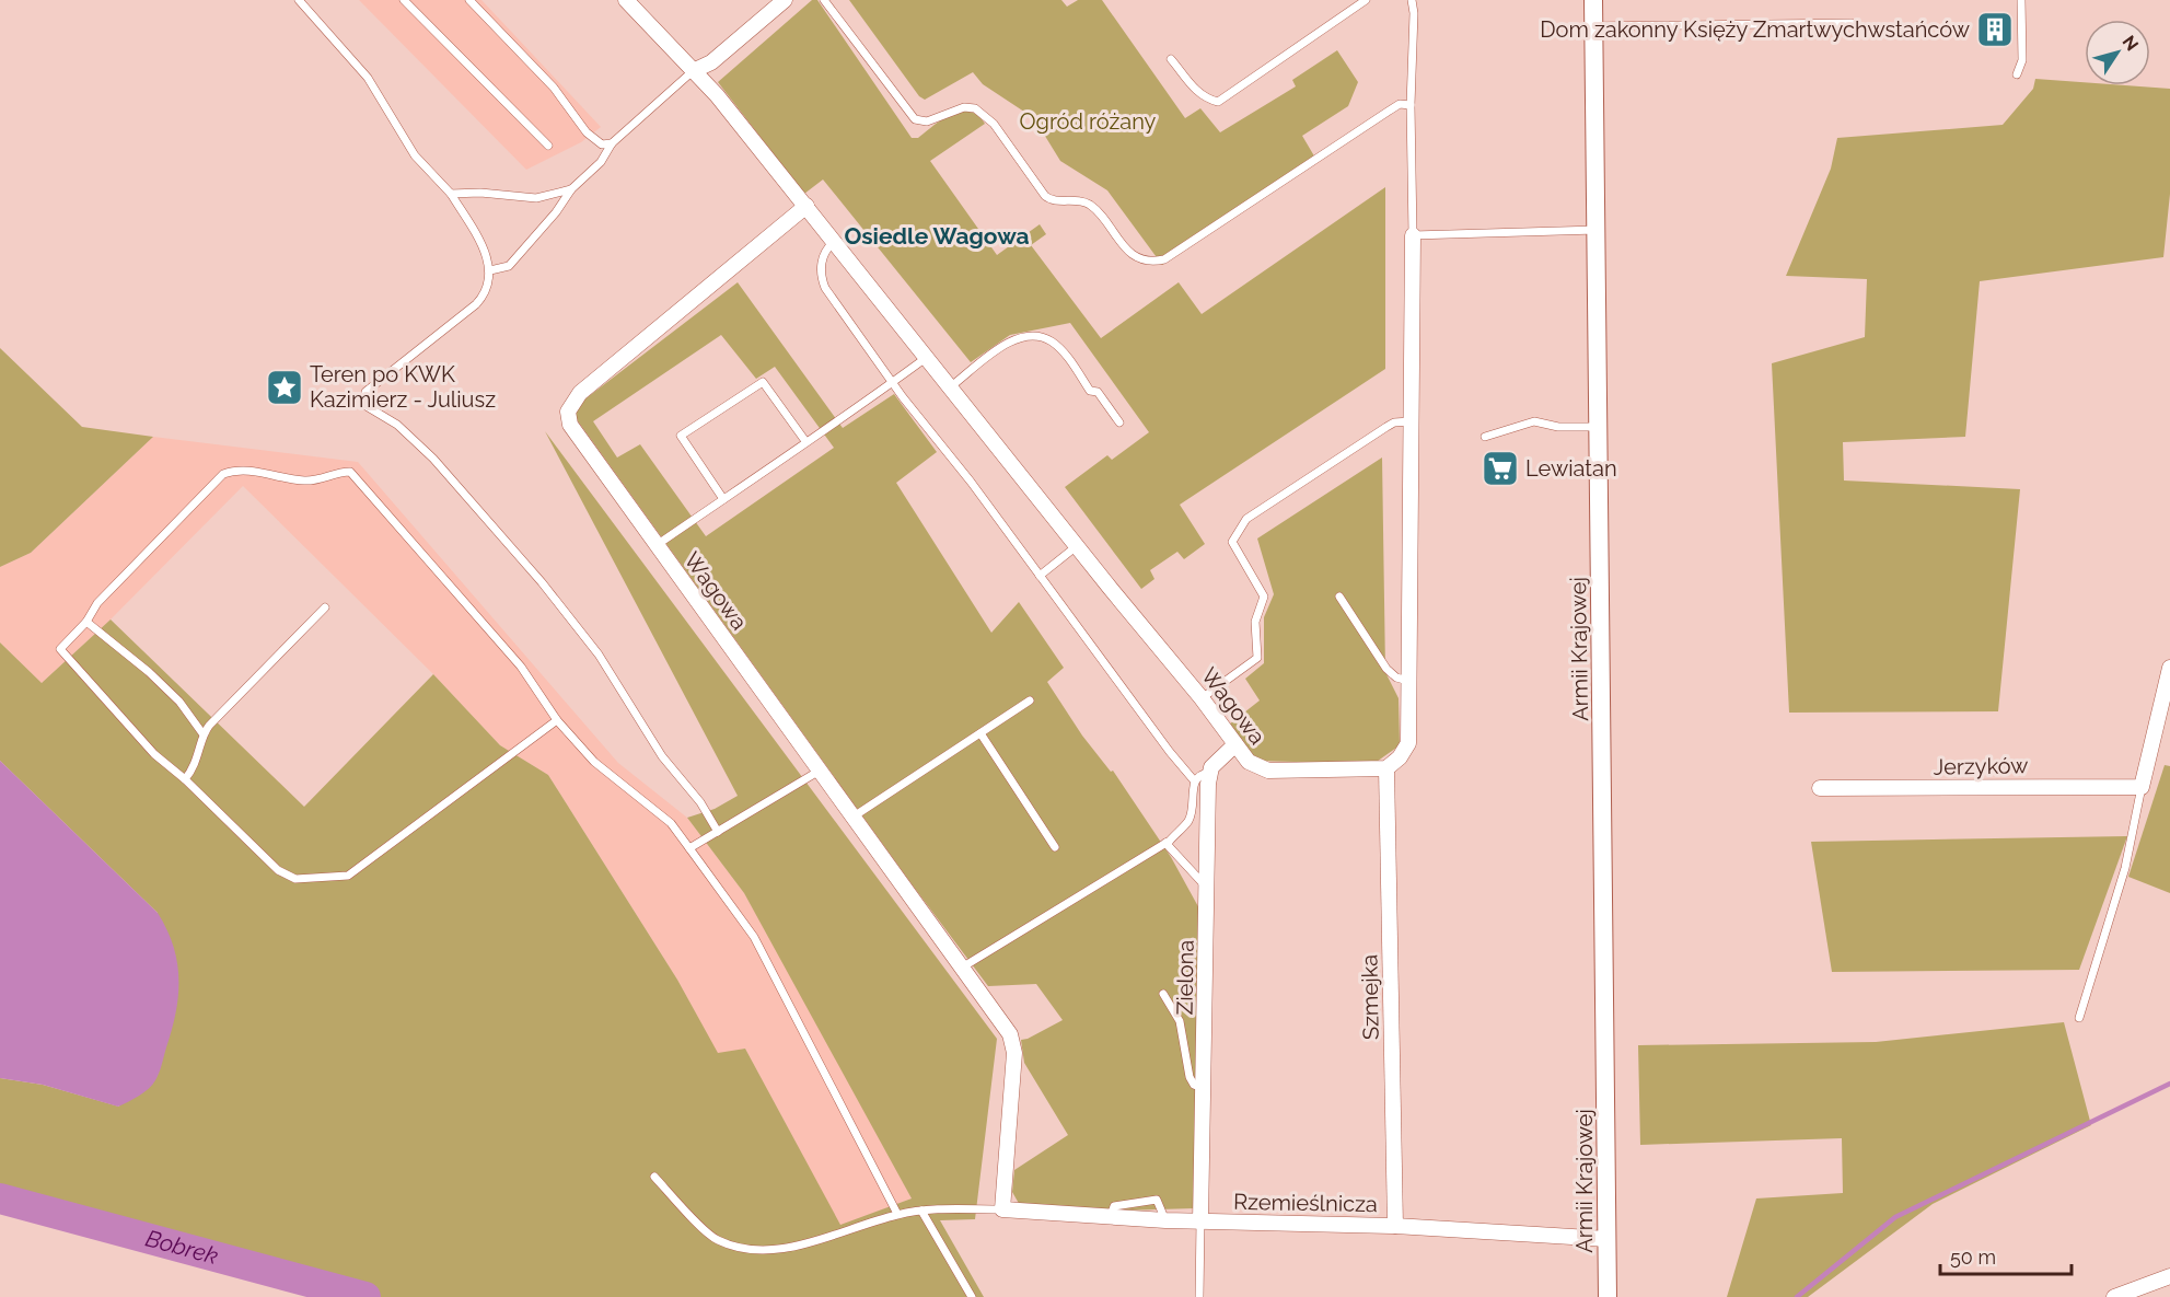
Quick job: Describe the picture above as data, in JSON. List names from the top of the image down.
{
  "streets": {
    "street": [
      "Wagowa",
      "Armii Krajowej",
      "Jerzyków",
      "Zielona",
      "Szmejka",
      "Rzemieślnicza"
    ]
  },
  "crossings": [
    ["Wagowa", "Szmejka"],
    ["Wagowa", "Rzemieślnicza"],
    ["Armii Krajowej", "Rzemieślnicza"],
    ["Zielona", "Rzemieślnicza"],
    ["Szmejka", "Rzemieślnicza"]
  ],
  "districts": ["Osiedle Wagowa"],
  "water": ["Bobrek"],
  "parks": ["Ogród różany"],
  "places": {
    "building": ["Dom zakonny Księży Zmartwychwstańców"],
    "place": ["Teren po KWK Kazimierz - Juliusz"],
    "supermarket": ["Lewiatan"]
  },
  "scale_bar": "50 m",
  "north": "top right"
}
